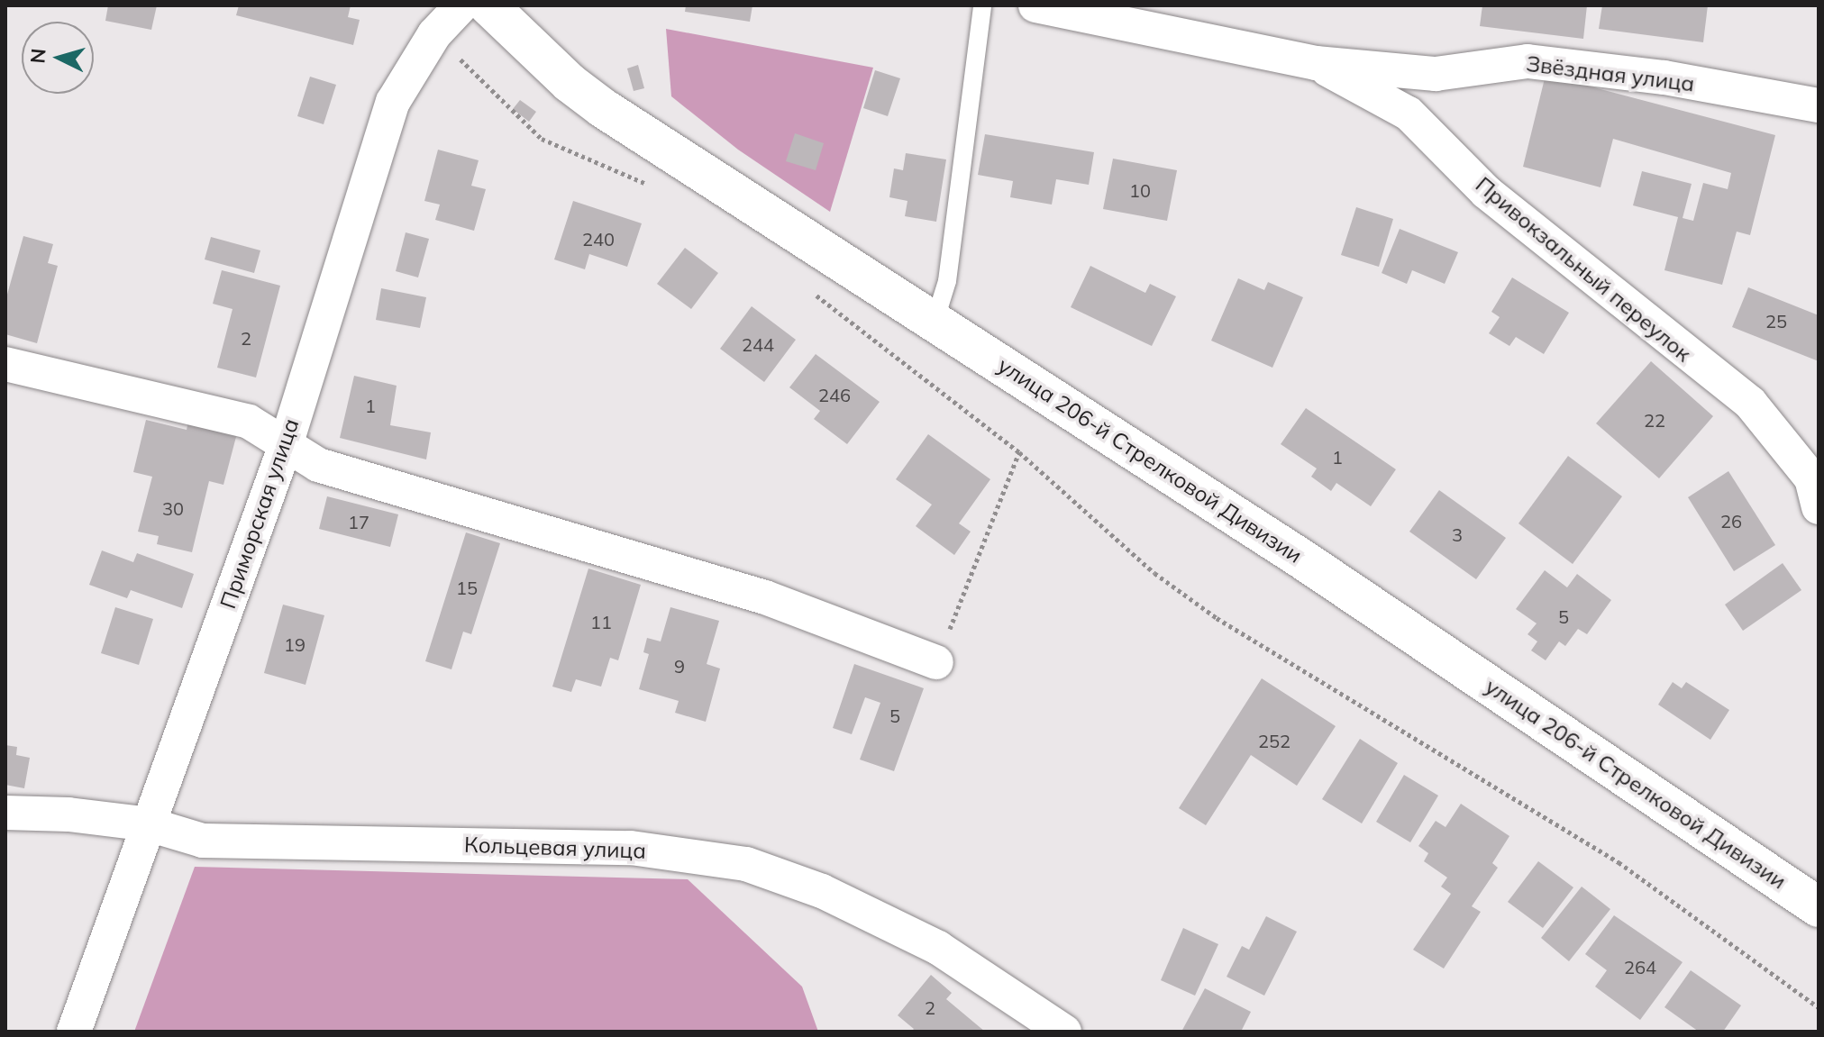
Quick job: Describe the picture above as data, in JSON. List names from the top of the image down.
{
  "streets": {
    "main road": ["улица 206-й Стрелковой Дивизии"],
    "street": [
      "Звёздная улица",
      "Привокзальный переулок",
      "Приморская улица",
      "Кольцевая улица"
    ]
  },
  "crossings": [
    ["Звёздная улица", "Привокзальный переулок"],
    ["Приморская улица", "Кольцевая улица"]
  ],
  "house_numbers": [
    "10",
    "240",
    "25",
    "2",
    "244",
    "246",
    "1",
    "22",
    "1",
    "30",
    "26",
    "17",
    "3",
    "15",
    "5",
    "11",
    "19",
    "9",
    "5",
    "252",
    "264",
    "2"
  ],
  "north": "left"
}
